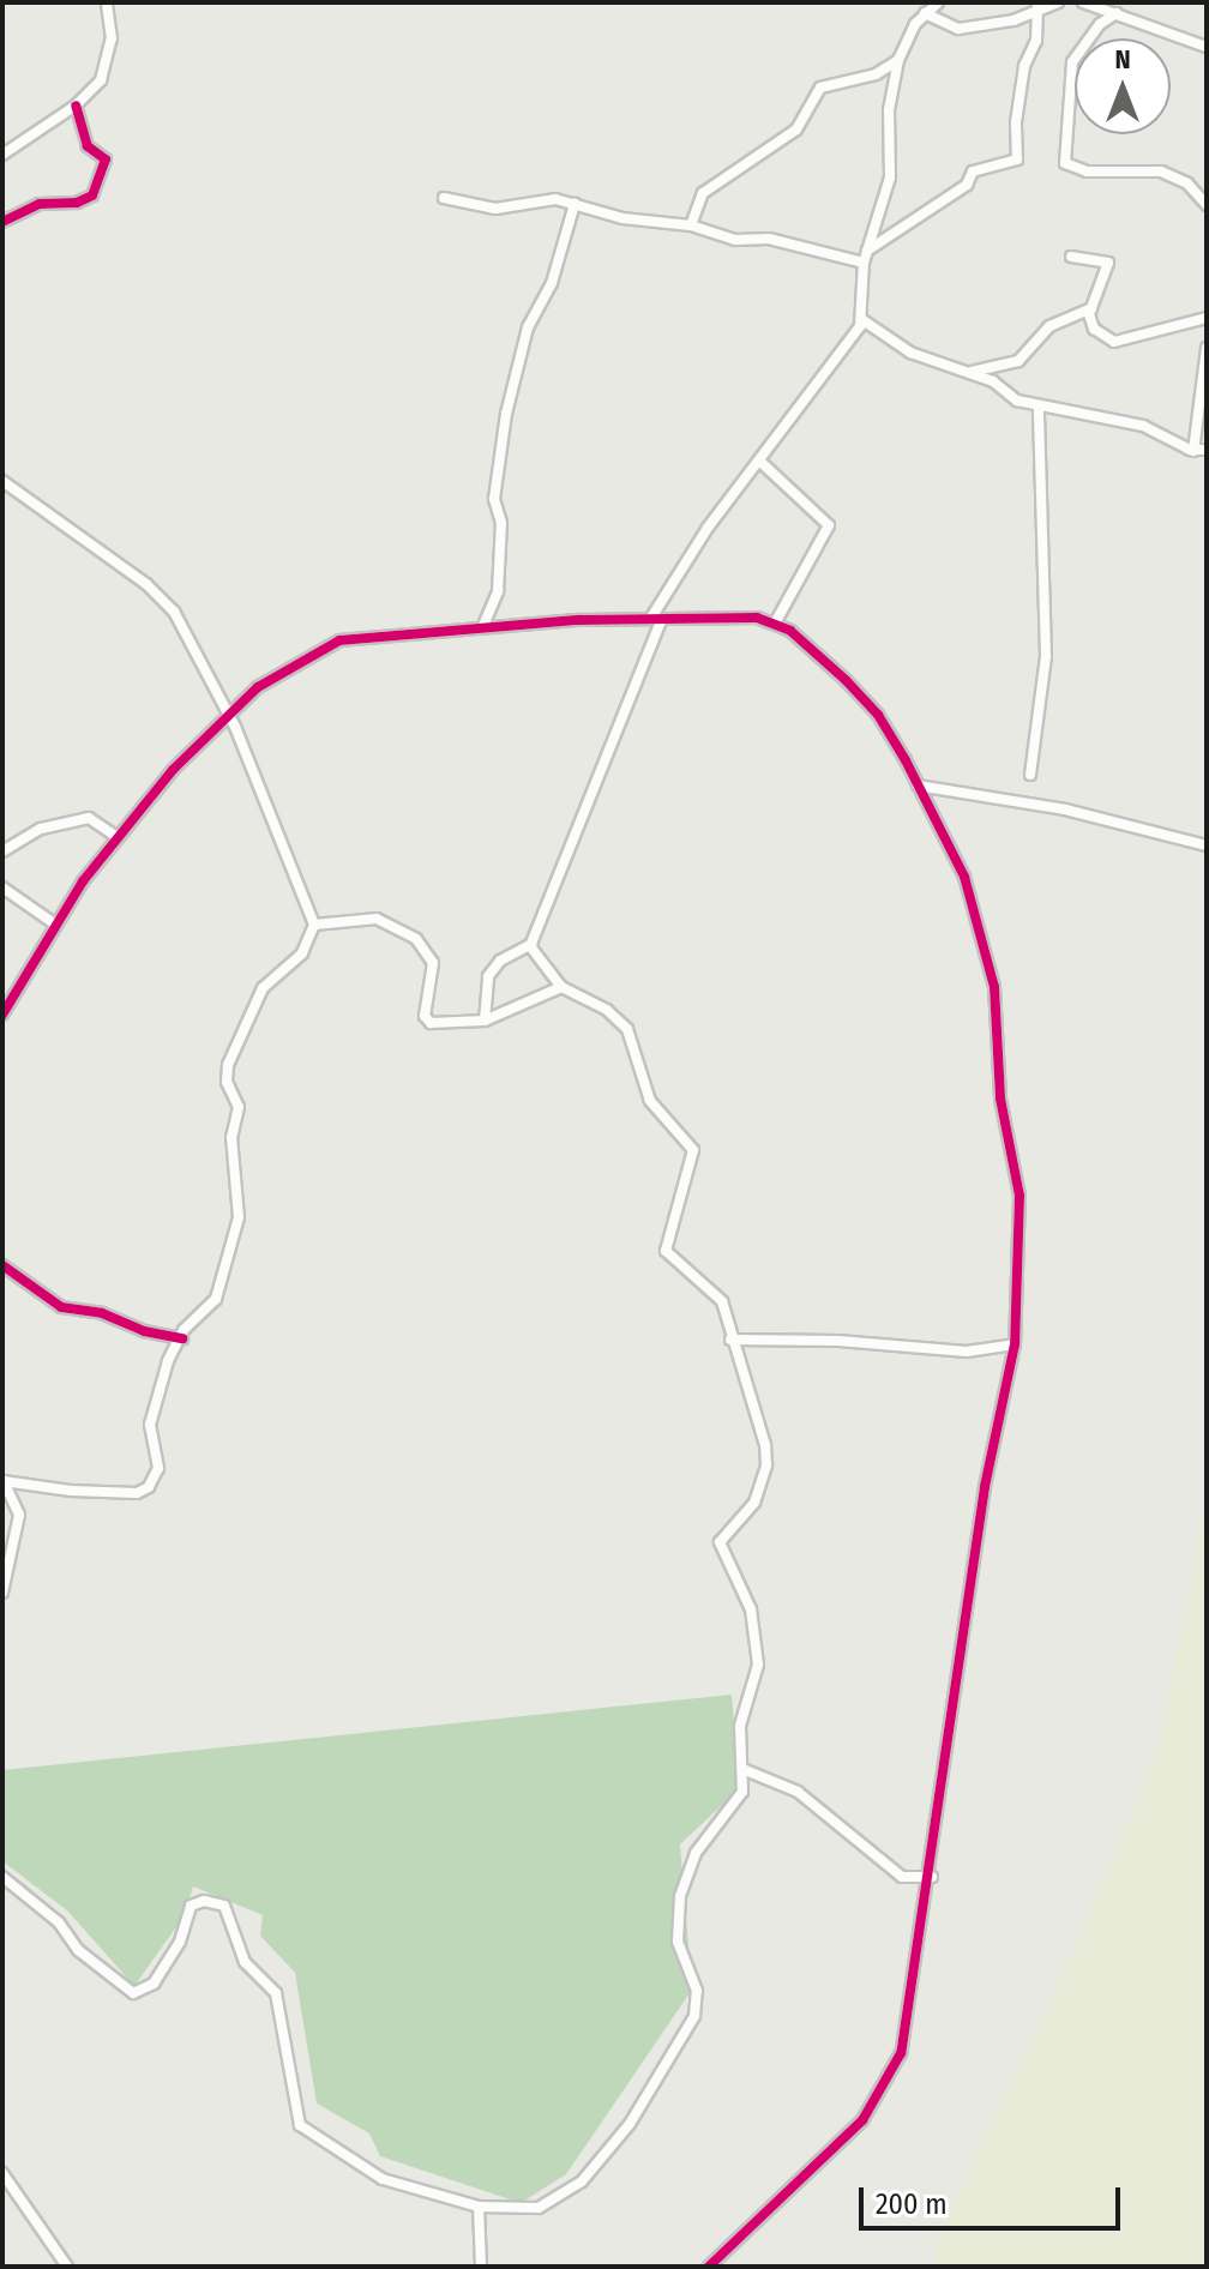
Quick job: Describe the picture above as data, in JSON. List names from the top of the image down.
{
  "scale_bar": "200 m",
  "north": "top"
}
